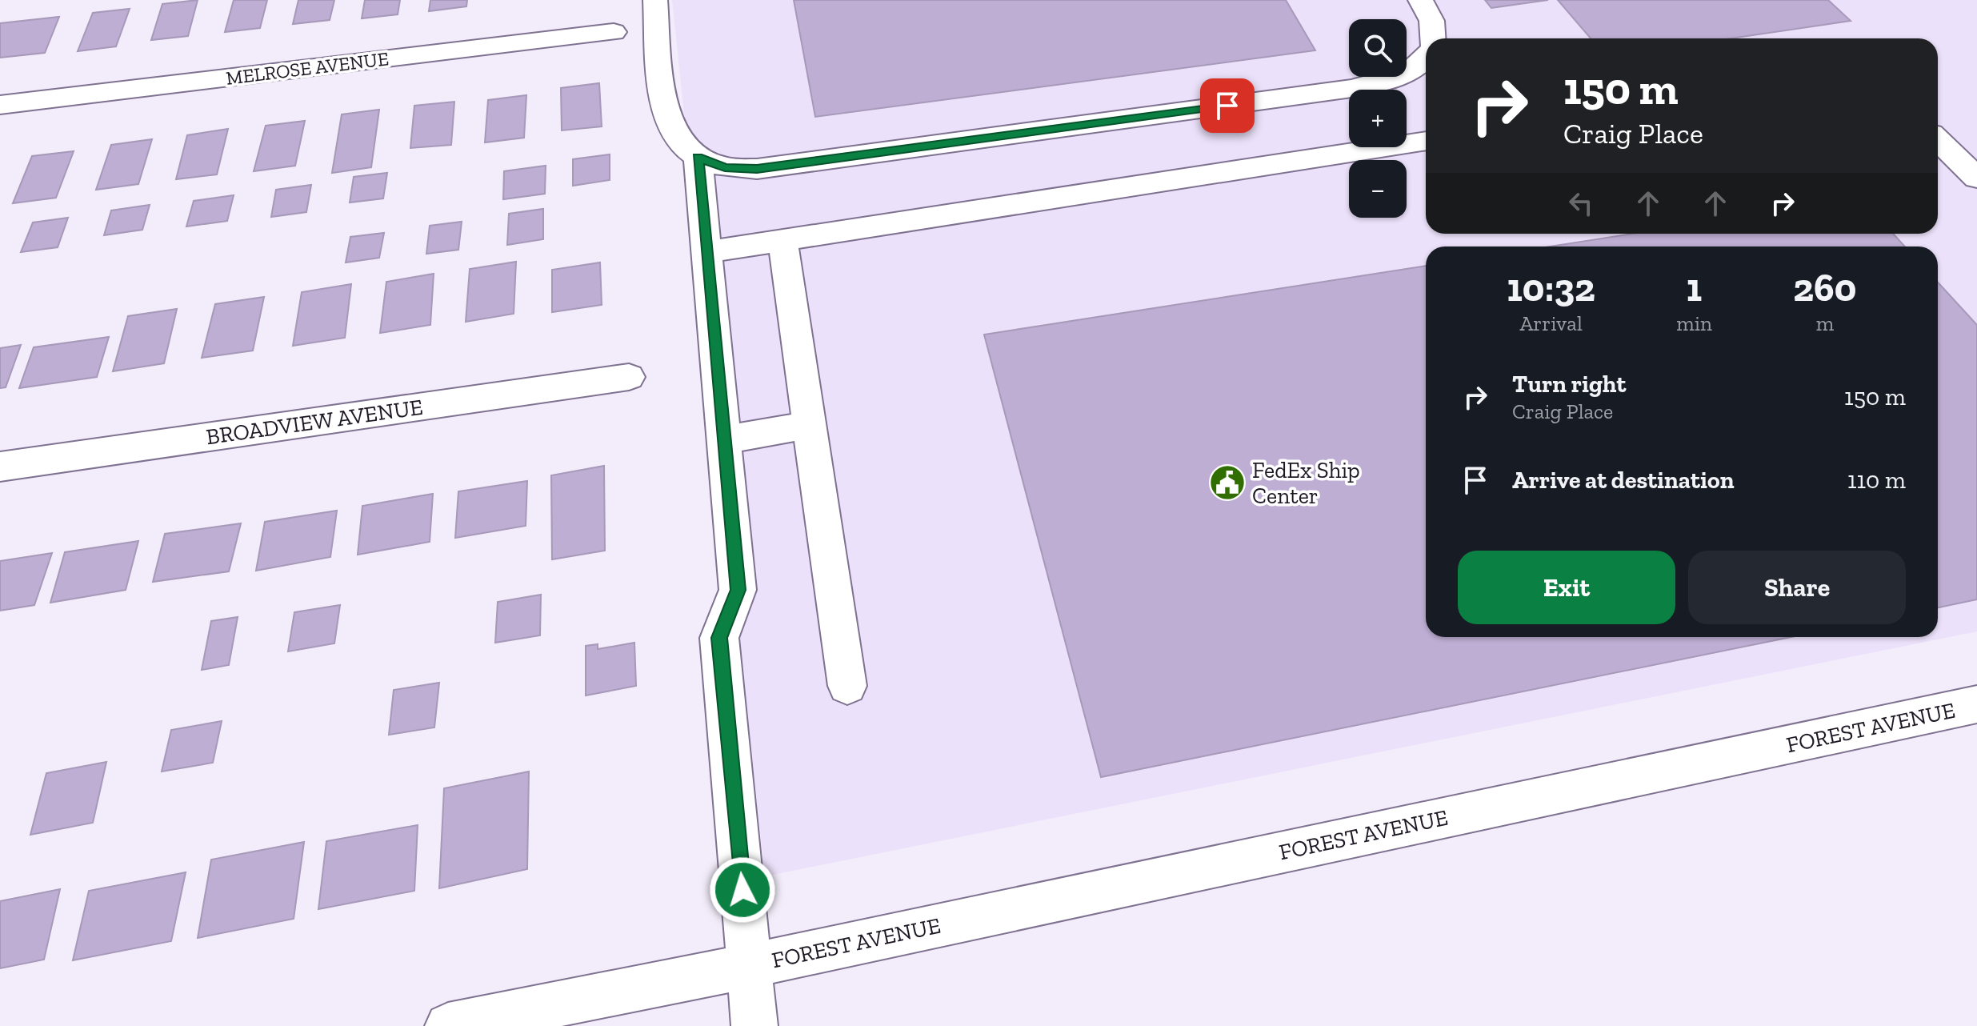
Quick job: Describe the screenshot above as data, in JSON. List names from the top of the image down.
{
  "streets": {
    "street": ["MELROSE AVENUE", "BROADVIEW AVENUE", "FOREST AVENUE"]
  },
  "places": {
    "public building": ["FedEx Ship Center"]
  },
  "page": {
    "map_buttons": ["+", "−"],
    "turn": ["150 m", "Craig Place"],
    "eta": [
      "10:32",
      "Arrival",
      "1",
      "min",
      "260",
      "m"
    ],
    "list": [
      {
        "name": "Turn right",
        "note": "Craig Place",
        "value": "150 m"
      },
      {
        "name": "Arrive at destination",
        "value": "110 m"
      }
    ],
    "buttons": ["Exit", "Share"]
  }
}
